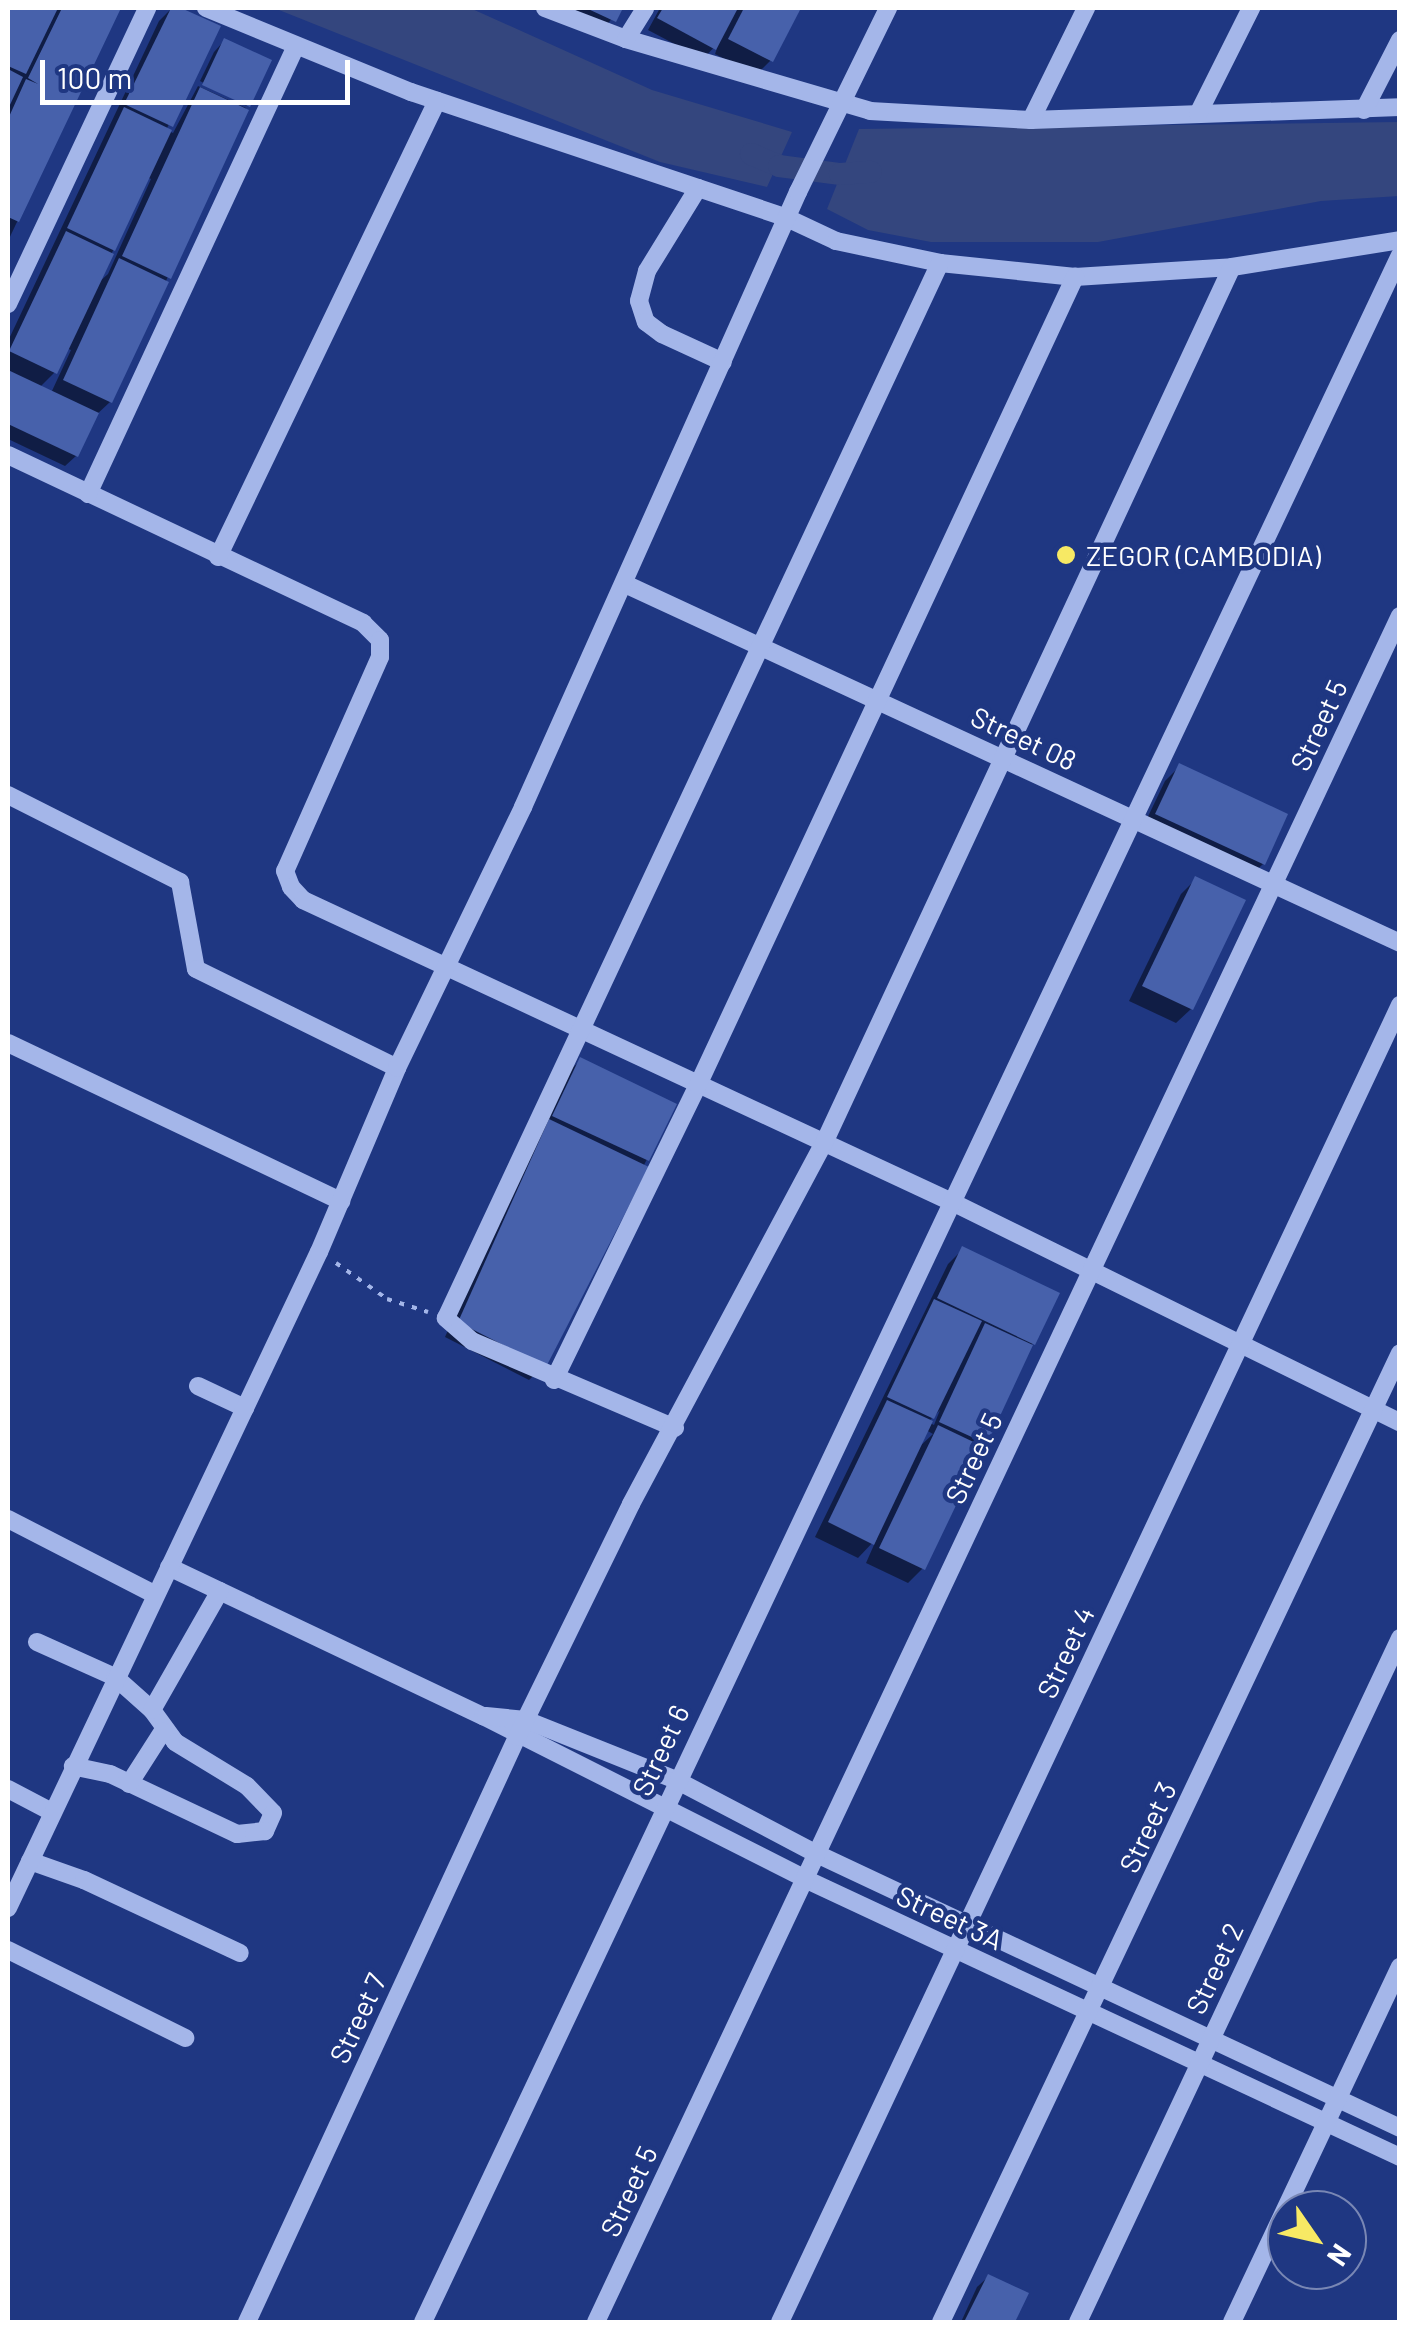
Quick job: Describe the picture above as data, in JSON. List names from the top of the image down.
{
  "streets": {
    "street": [
      "Street 5",
      "Street 08",
      "Street 4",
      "Street 6",
      "Street 3",
      "Street 3A",
      "Street 2",
      "Street 7"
    ]
  },
  "crossings": [
    ["Street 5", "Street 08"],
    ["Street 5", "Street 3A"],
    ["Street 08", "Street 6"],
    ["Street 08", "Street 7"],
    ["Street 4", "Street 3A"],
    ["Street 6", "Street 3A"],
    ["Street 3", "Street 3A"],
    ["Street 3A", "Street 2"],
    ["Street 3A", "Street 7"]
  ],
  "places": ["ZEGOR (CAMBODIA)"],
  "scale_bar": "100 m",
  "north": "bottom right"
}
